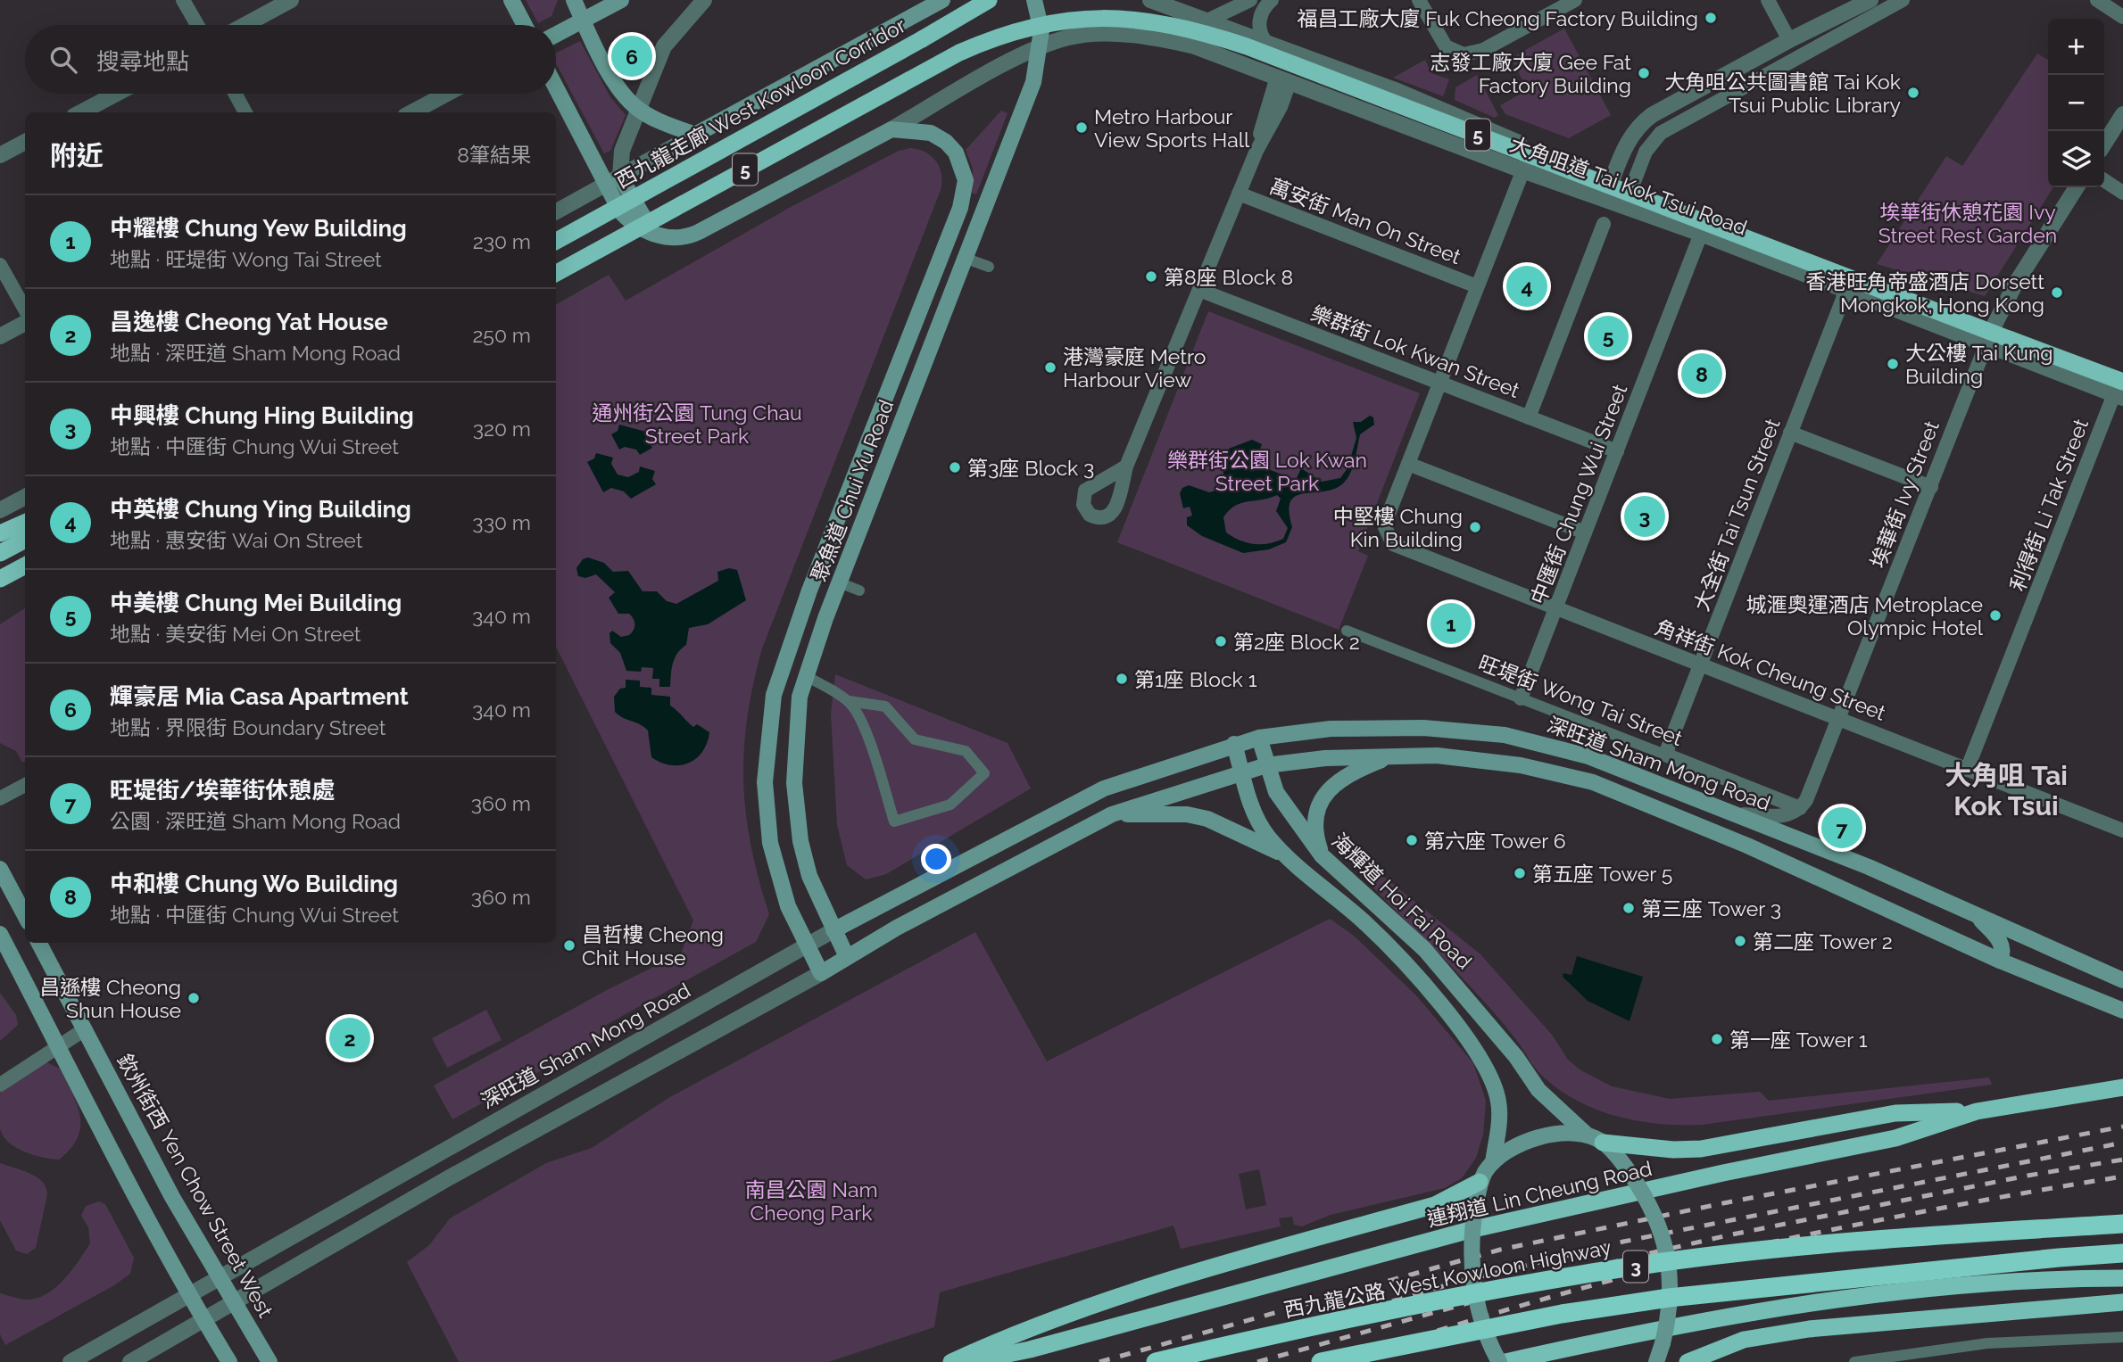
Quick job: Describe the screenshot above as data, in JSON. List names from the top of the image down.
{
  "streets": {
    "highway": [
      "西九龍走廊 West Kowloon Corridor",
      "5",
      "連翔道 Lin Cheung Road",
      "3",
      "西九龍公路 West Kowloon Highway"
    ],
    "main road": [
      "聚魚道 Chui Yu Road",
      "深旺道 Sham Mong Road",
      "海輝道 Hoi Fai Road",
      "欽州街西 Yen Chow Street West"
    ],
    "street": [
      "大角咀道 Tai Kok Tsui Road",
      "萬安街 Man On Street",
      "樂群街 Lok Kwan Street",
      "中匯街 Chung Wui Street",
      "埃華街 Ivy Street",
      "利得街 Li Tak Street",
      "大全街 Tai Tsun Street",
      "角祥街 Kok Cheung Street",
      "旺堤街 Wong Tai Street"
    ]
  },
  "crossings": [
    ["5", "大角咀道 Tai Kok Tsui Road"],
    ["5", "利得街 Li Tak Street"],
    ["大角咀道 Tai Kok Tsui Road", "聚魚道 Chui Yu Road"],
    ["大角咀道 Tai Kok Tsui Road", "中匯街 Chung Wui Street"],
    ["大角咀道 Tai Kok Tsui Road", "埃華街 Ivy Street"],
    ["大角咀道 Tai Kok Tsui Road", "利得街 Li Tak Street"],
    ["大角咀道 Tai Kok Tsui Road", "大全街 Tai Tsun Street"],
    ["樂群街 Lok Kwan Street", "中匯街 Chung Wui Street"],
    ["聚魚道 Chui Yu Road", "深旺道 Sham Mong Road"],
    ["中匯街 Chung Wui Street", "角祥街 Kok Cheung Street"],
    ["中匯街 Chung Wui Street", "旺堤街 Wong Tai Street"],
    ["埃華街 Ivy Street", "角祥街 Kok Cheung Street"],
    ["埃華街 Ivy Street", "旺堤街 Wong Tai Street"],
    ["利得街 Li Tak Street", "角祥街 Kok Cheung Street"],
    ["大全街 Tai Tsun Street", "角祥街 Kok Cheung Street"],
    ["大全街 Tai Tsun Street", "旺堤街 Wong Tai Street"],
    ["深旺道 Sham Mong Road", "海輝道 Hoi Fai Road"],
    ["深旺道 Sham Mong Road", "欽州街西 Yen Chow Street West"]
  ],
  "districts": ["大角咀 Tai Kok Tsui"],
  "parks": [
    "埃華街休憩花園 Ivy Street Rest Garden",
    "通州街公園 Tung Chau Street Park",
    "樂群街公園 Lok Kwan Street Park",
    "南昌公園 Nam Cheong Park"
  ],
  "places": [
    "福昌工廠大廈 Fuk Cheong Factory Building",
    "志發工廠大廈 Gee Fat Factory Building",
    "大角咀公共圖書館 Tai Kok Tsui Public Library",
    "Metro Harbour View Sports Hall",
    "第8座 Block 8",
    "香港旺角帝盛酒店 Dorsett Mongkok, Hong Kong",
    "大公樓 Tai Kung Building",
    "港灣豪庭 Metro Harbour View",
    "第3座 Block 3",
    "中堅樓 Chung Kin Building",
    "城滙奧運酒店 Metroplace Olympic Hotel",
    "第2座 Block 2",
    "第1座 Block 1",
    "第六座 Tower 6",
    "第五座 Tower 5",
    "第三座 Tower 3",
    "第二座 Tower 2",
    "昌哲樓 Cheong Chit House",
    "昌遜樓 Cheong Shun House",
    "第一座 Tower 1"
  ],
  "page": {
    "map_buttons": ["+", "−"],
    "search": "搜尋地點",
    "pins": [
      "6",
      "4",
      "5",
      "8",
      "3",
      "1",
      "7",
      "2"
    ],
    "heading": ["附近", "8筆結果"],
    "list": [
      {
        "mark": "1",
        "name": "中耀樓 Chung Yew Building",
        "note": "地點 · 旺堤街 Wong Tai Street",
        "value": "230 m"
      },
      {
        "mark": "2",
        "name": "昌逸樓 Cheong Yat House",
        "note": "地點 · 深旺道 Sham Mong Road",
        "value": "250 m"
      },
      {
        "mark": "3",
        "name": "中興樓 Chung Hing Building",
        "note": "地點 · 中匯街 Chung Wui Street",
        "value": "320 m"
      },
      {
        "mark": "4",
        "name": "中英樓 Chung Ying Building",
        "note": "地點 · 惠安街 Wai On Street",
        "value": "330 m"
      },
      {
        "mark": "5",
        "name": "中美樓 Chung Mei Building",
        "note": "地點 · 美安街 Mei On Street",
        "value": "340 m"
      },
      {
        "mark": "6",
        "name": "輝豪居 Mia Casa Apartment",
        "note": "地點 · 界限街 Boundary Street",
        "value": "340 m"
      },
      {
        "mark": "7",
        "name": "旺堤街/埃華街休憩處",
        "note": "公園 · 深旺道 Sham Mong Road",
        "value": "360 m"
      },
      {
        "mark": "8",
        "name": "中和樓 Chung Wo Building",
        "note": "地點 · 中匯街 Chung Wui Street",
        "value": "360 m"
      }
    ]
  }
}
